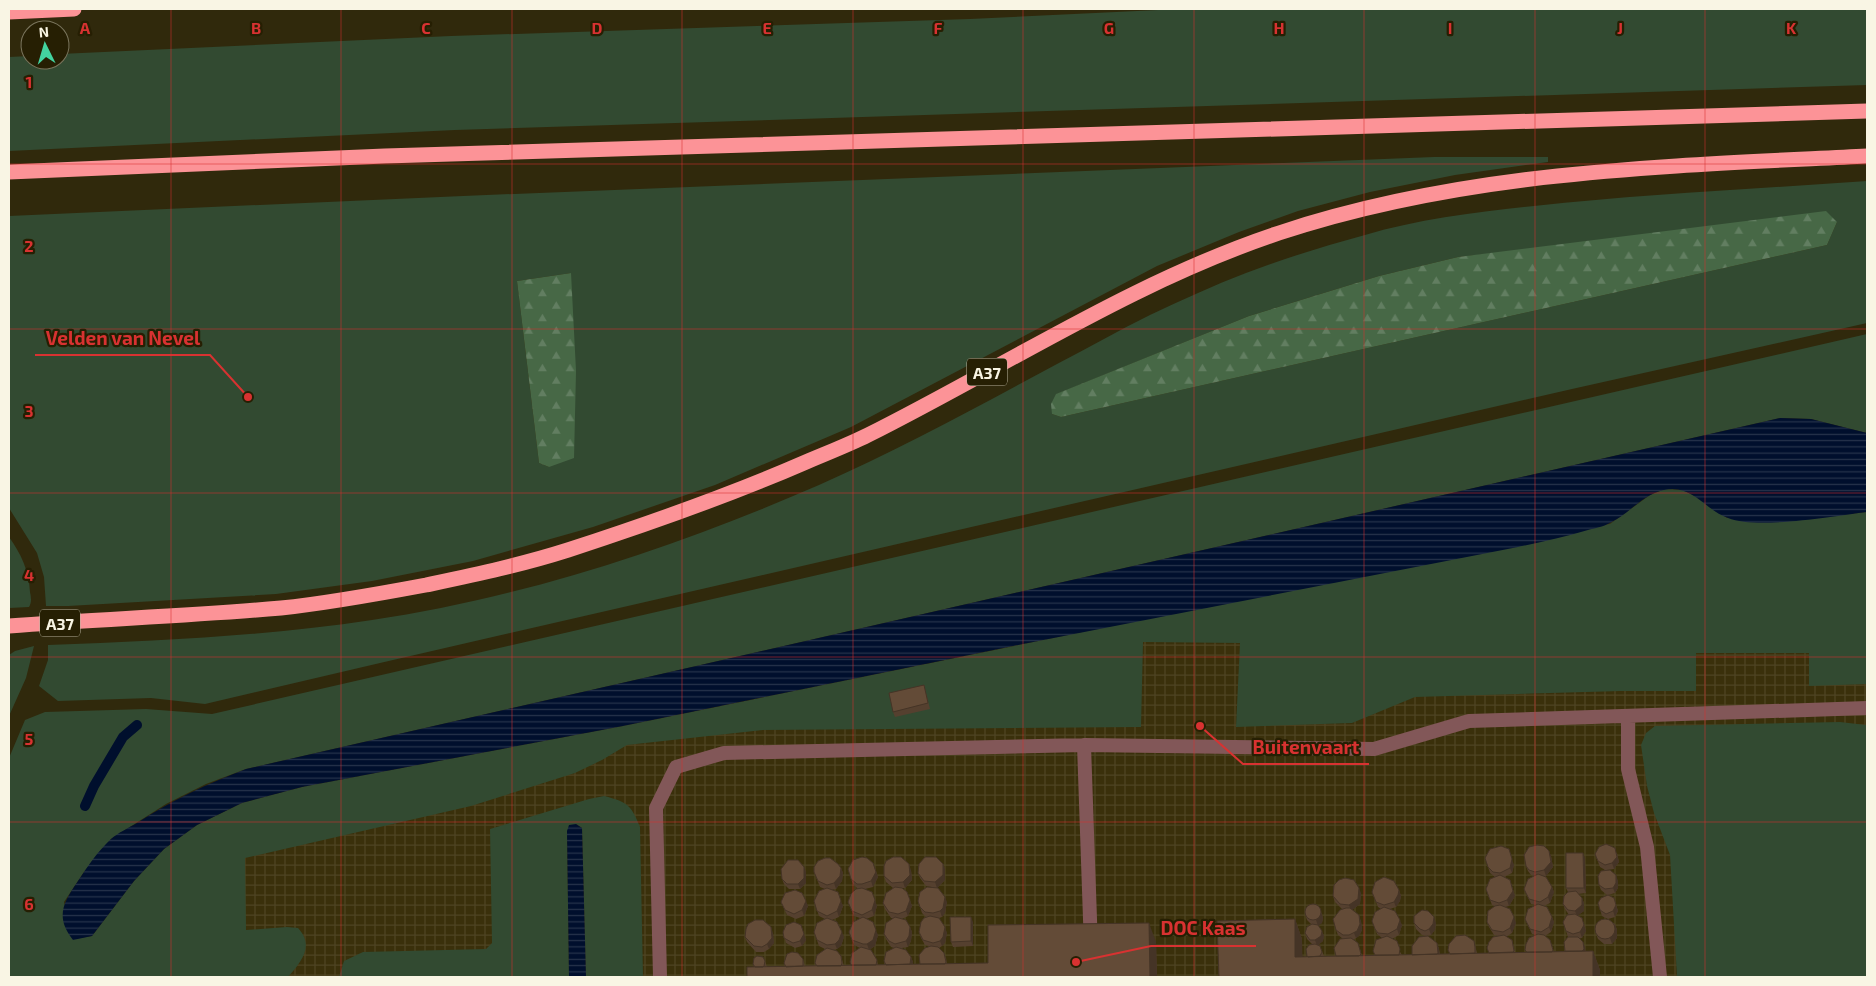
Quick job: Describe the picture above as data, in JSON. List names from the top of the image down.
{
  "streets": {
    "highway": ["A37"]
  },
  "places": ["Velden van Nevel", "Buitenvaart", "DOC Kaas"],
  "north": "top",
  "grid": {
    "columns": [
      "A",
      "B",
      "C",
      "D",
      "E",
      "F",
      "G",
      "H",
      "I",
      "J",
      "K"
    ],
    "rows": [
      "1",
      "2",
      "3",
      "4",
      "5",
      "6"
    ]
  }
}
